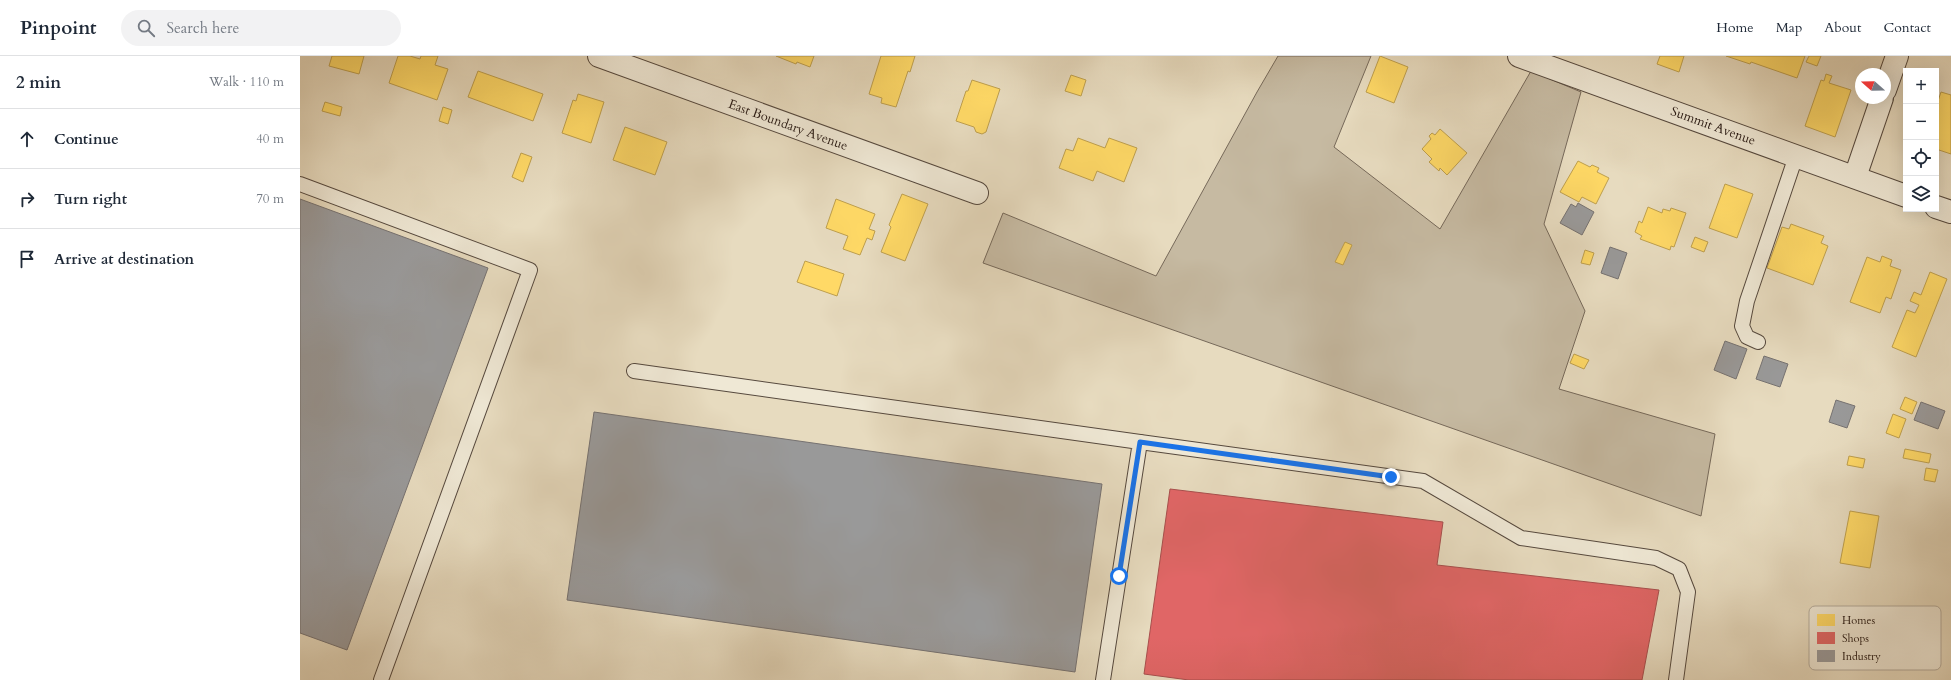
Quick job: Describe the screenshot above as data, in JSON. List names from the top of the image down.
{
  "streets": {
    "street": ["East Boundary Avenue", "Summit Avenue"]
  },
  "legend": ["Homes", "Shops", "Industry"],
  "north": "left",
  "page": {
    "header": "Pinpoint",
    "search": "Search here",
    "nav": [
      "Home",
      "Map",
      "About",
      "Contact"
    ],
    "heading": ["2 min", "Walk · 110 m"],
    "map_buttons": ["+", "−"],
    "list": [
      ["Continue", "40 m"],
      ["Turn right", "70 m"],
      "Arrive at destination"
    ]
  }
}
